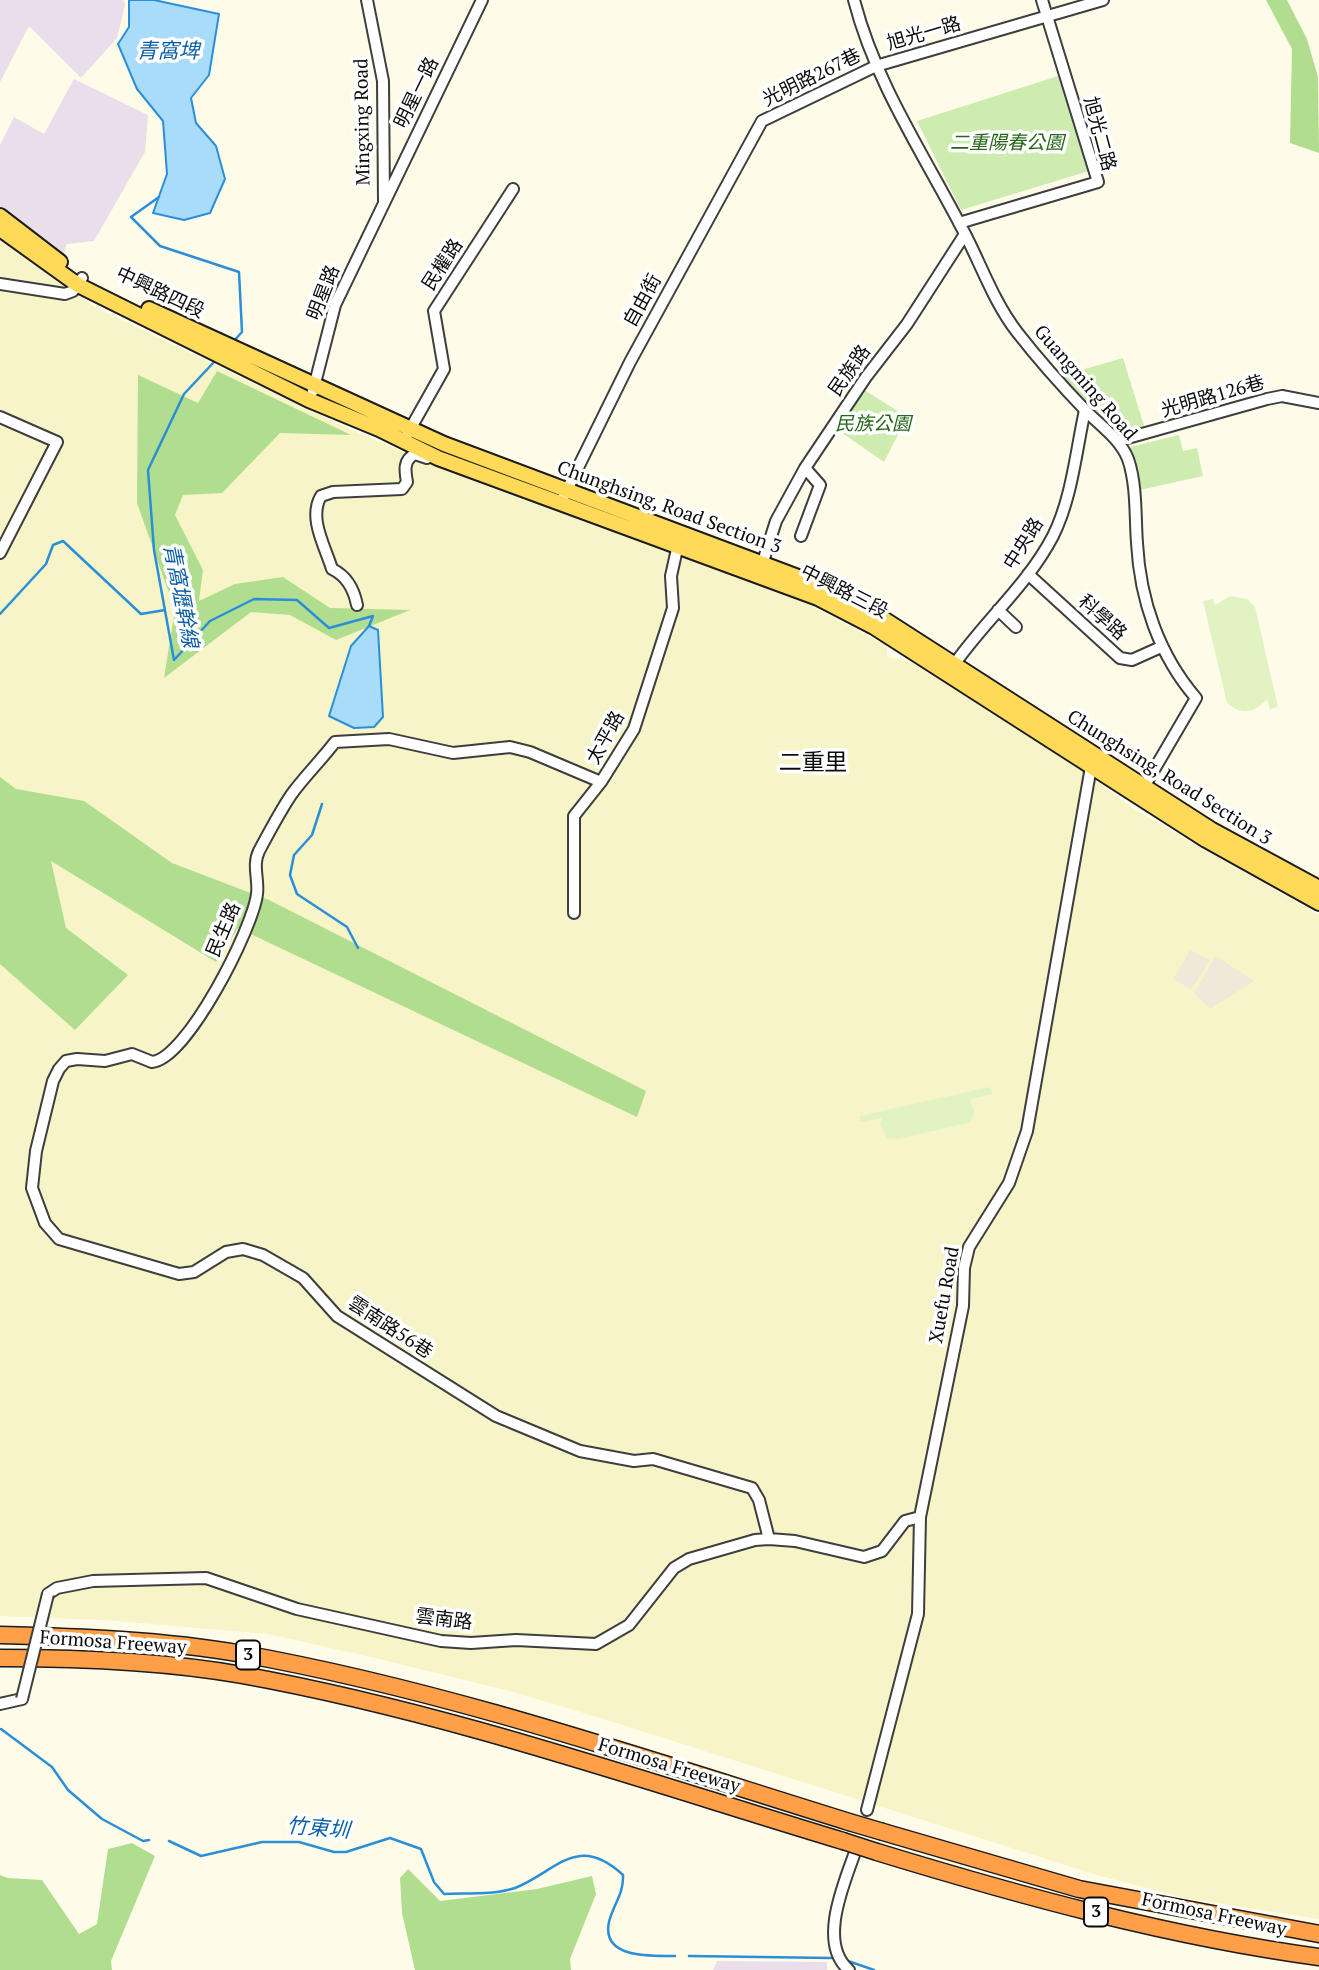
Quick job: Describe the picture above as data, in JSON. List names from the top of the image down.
{
  "streets": {
    "highway": ["Formosa Freeway", "3"],
    "main road": ["中興路四段", "Chunghsing, Road Section 3"],
    "street": [
      "旭光一路",
      "光明路267巷",
      "明星一路",
      "Mingxing Road",
      "旭光二路",
      "民權路",
      "明星路",
      "自由街",
      "民族路",
      "Guangming Road",
      "光明路126巷",
      "中央路",
      "科學路",
      "太平路",
      "民生路",
      "Xuefu Road",
      "雲南路56巷",
      "雲南路"
    ]
  },
  "crossings": [
    ["旭光一路", "光明路267巷"],
    ["旭光一路", "旭光二路"],
    ["旭光一路", "Guangming Road"],
    ["光明路267巷", "自由街"],
    ["光明路267巷", "Guangming Road"],
    ["明星一路", "Mingxing Road"],
    ["明星一路", "明星路"],
    ["Mingxing Road", "明星路"],
    ["旭光二路", "Guangming Road"],
    ["民權路", "Chunghsing, Road Section 3"],
    ["中興路四段", "明星路"],
    ["中興路四段", "Chunghsing, Road Section 3"],
    ["明星路", "Chunghsing, Road Section 3"],
    ["自由街", "Chunghsing, Road Section 3"],
    ["民族路", "Guangming Road"],
    ["民族路", "Chunghsing, Road Section 3"],
    ["Guangming Road", "光明路126巷"],
    ["Guangming Road", "Chunghsing, Road Section 3"],
    ["Guangming Road", "中央路"],
    ["Guangming Road", "科學路"],
    ["Chunghsing, Road Section 3", "中央路"],
    ["Chunghsing, Road Section 3", "太平路"],
    ["Chunghsing, Road Section 3", "Xuefu Road"],
    ["中央路", "科學路"],
    ["太平路", "民生路"],
    ["民生路", "雲南路56巷"],
    ["Xuefu Road", "雲南路"],
    ["雲南路56巷", "雲南路"]
  ],
  "districts": ["二重里"],
  "water": ["青窩埤", "青窩壢幹線", "竹東圳"],
  "parks": ["二重陽春公園", "民族公園"]
}
